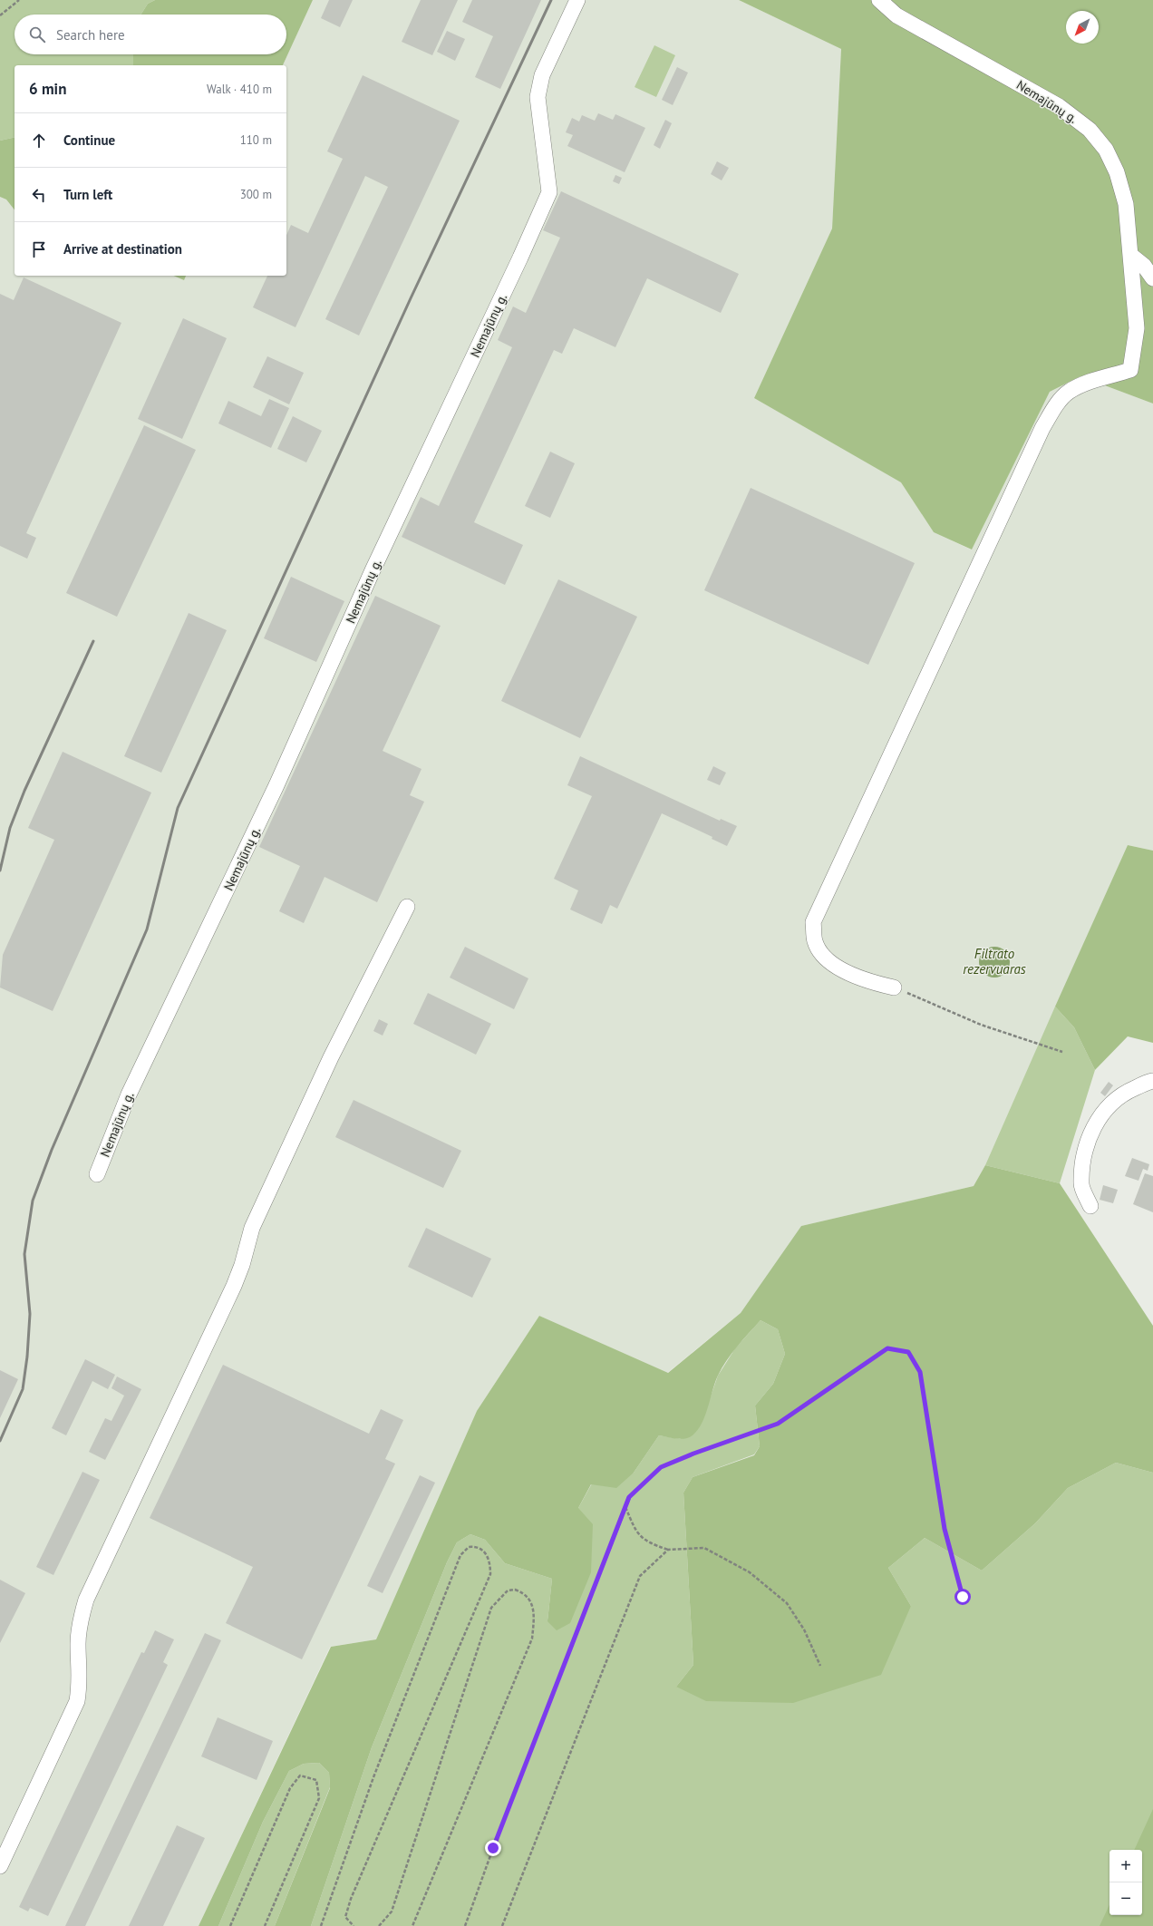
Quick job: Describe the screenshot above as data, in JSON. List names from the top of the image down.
{
  "streets": {
    "street": ["Nemajūnų g."]
  },
  "water": ["Filtrato rezervuaras"],
  "north": "bottom left",
  "page": {
    "search": "Search here",
    "heading": ["6 min", "Walk · 410 m"],
    "list": [
      ["Continue", "110 m"],
      ["Turn left", "300 m"],
      "Arrive at destination"
    ],
    "map_buttons": ["+", "−"]
  }
}
